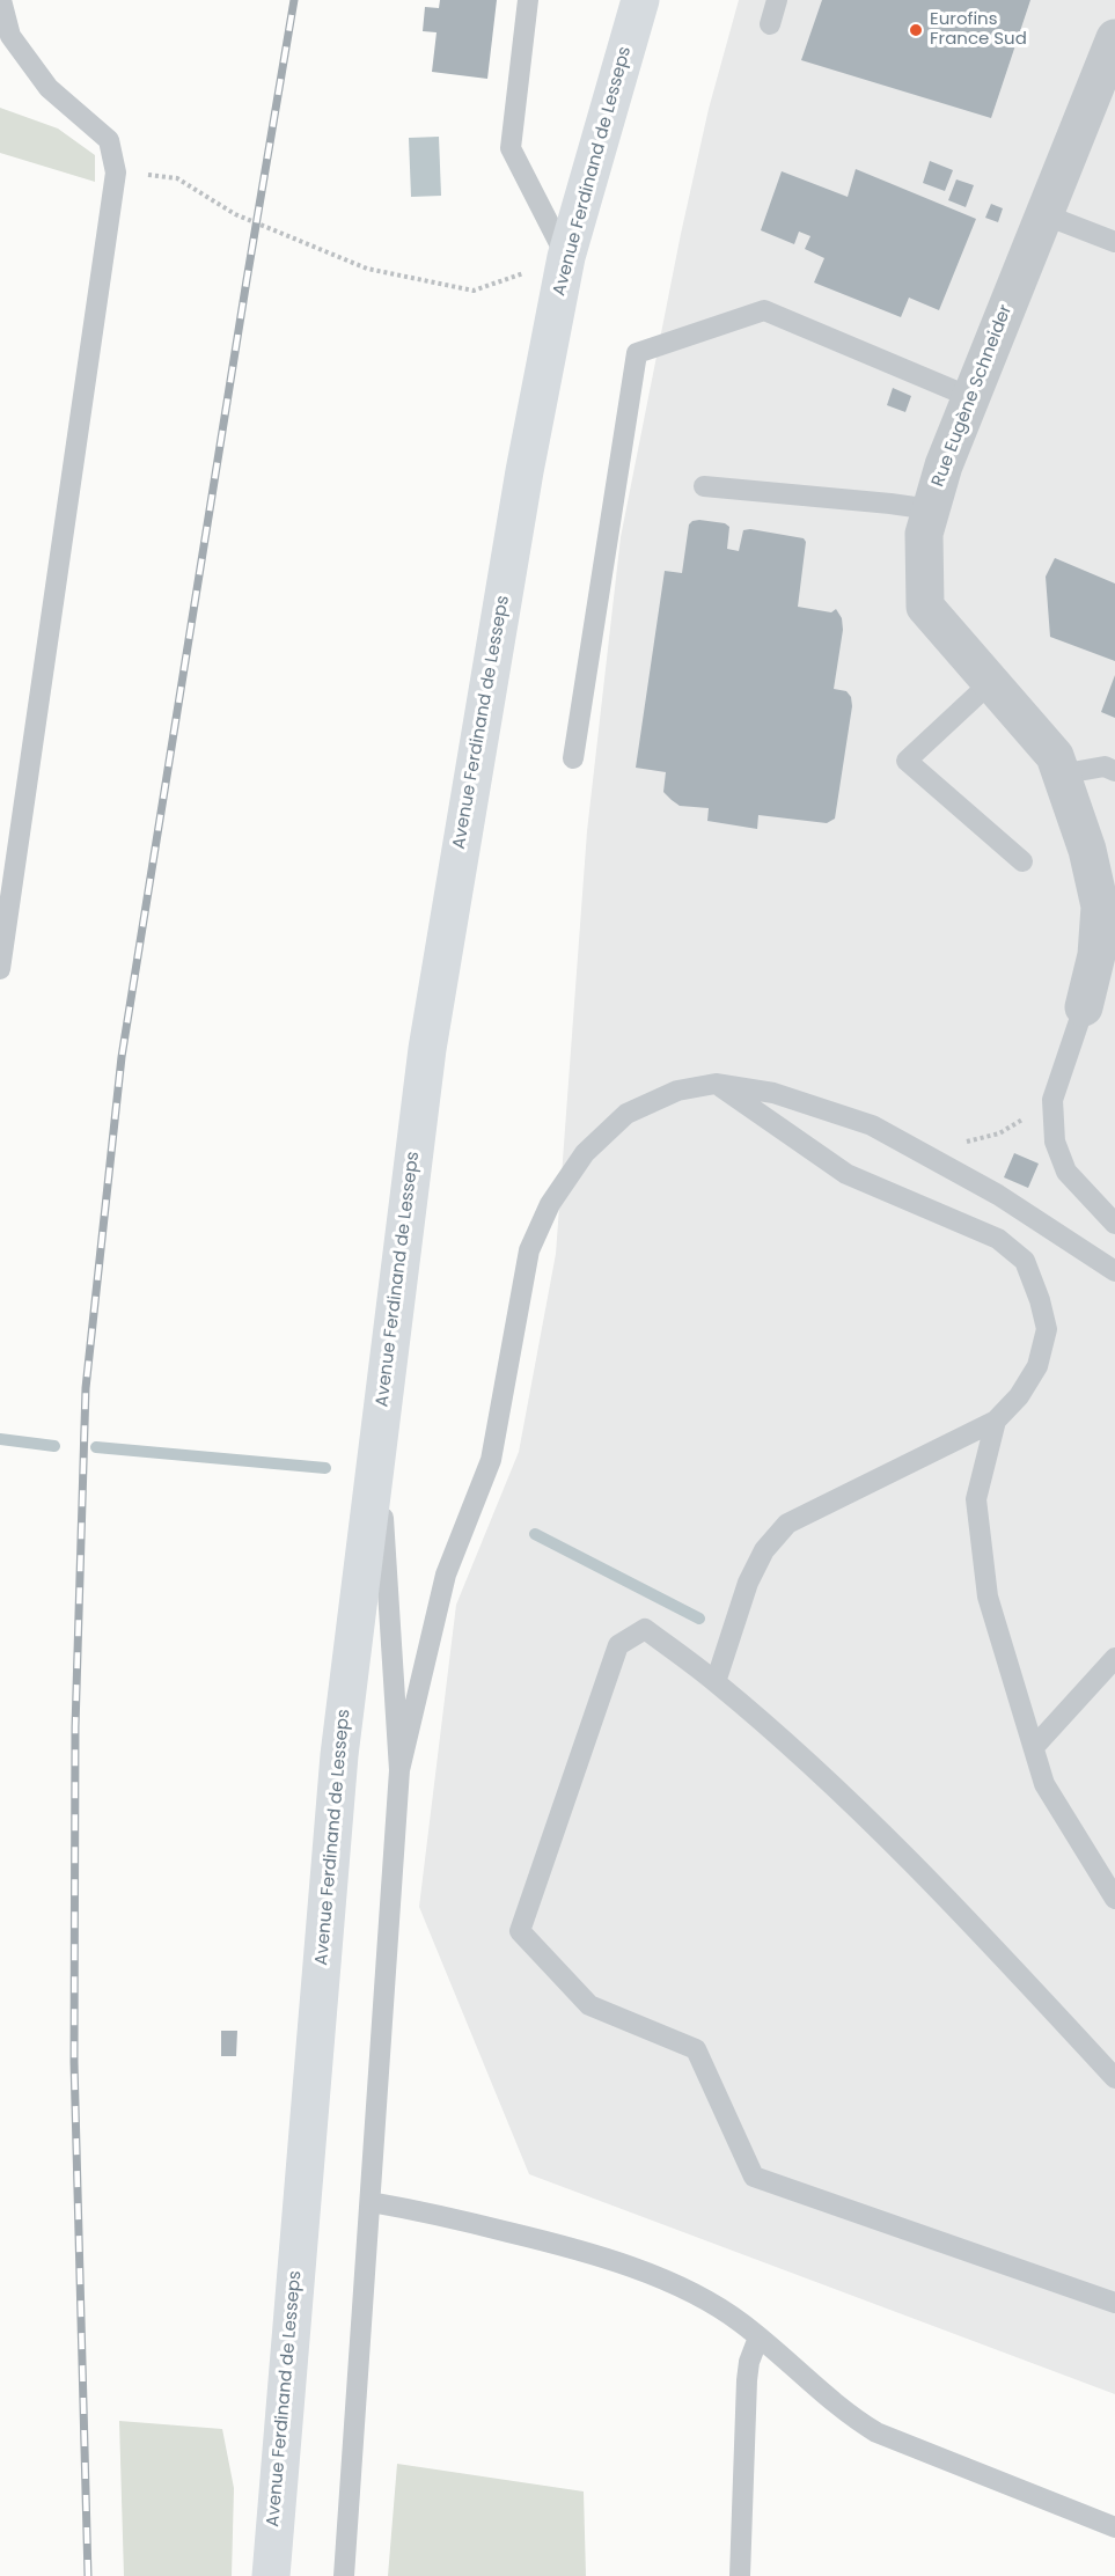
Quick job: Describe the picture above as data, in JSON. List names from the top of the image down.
{
  "streets": {
    "main road": ["Avenue Ferdinand de Lesseps"],
    "street": ["Rue Eugène Schneider"]
  },
  "places": ["Eurofins France Sud"]
}
